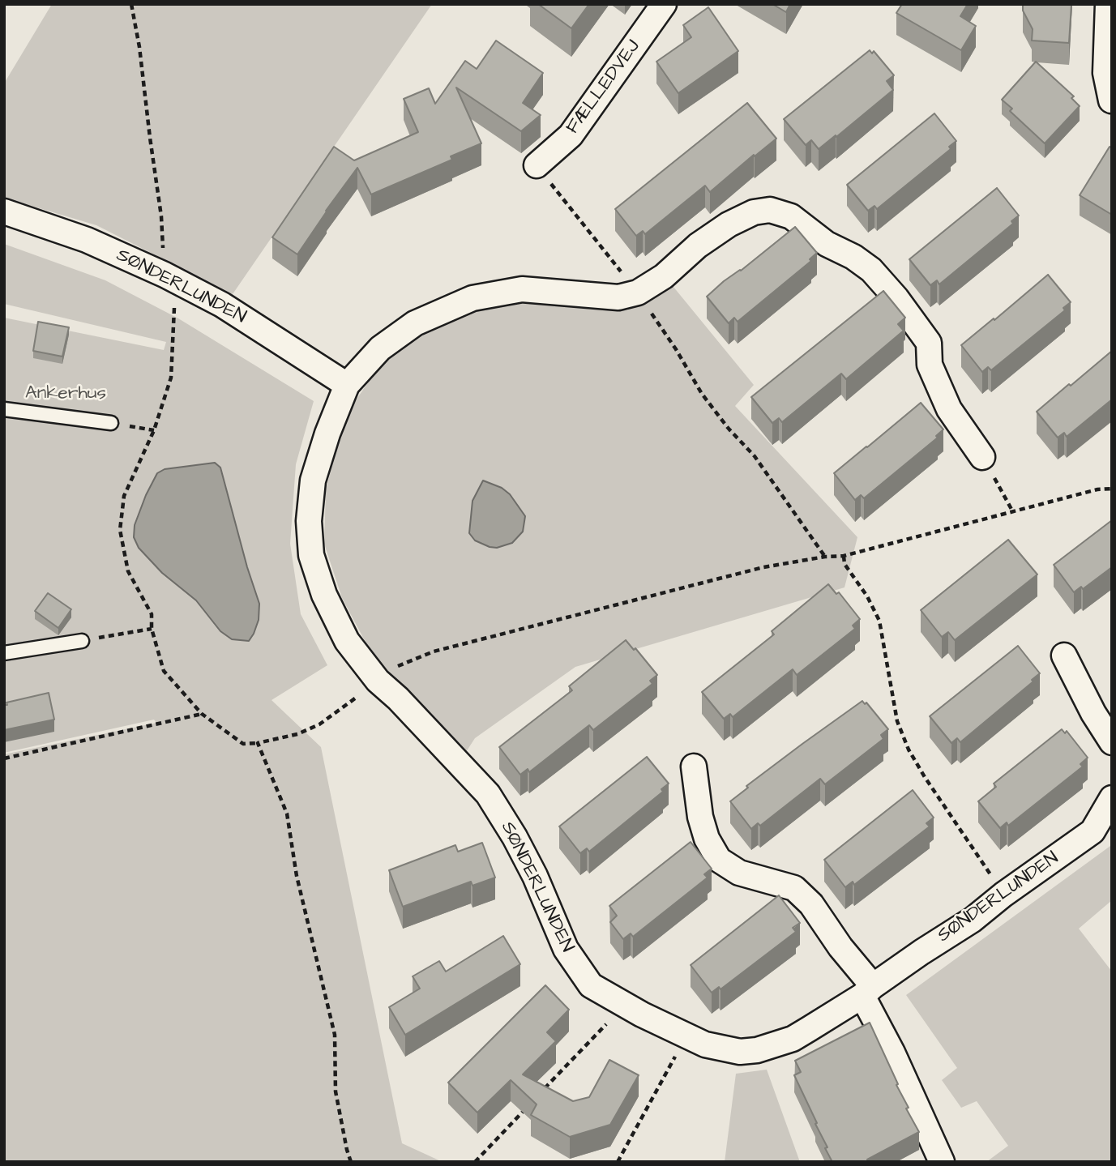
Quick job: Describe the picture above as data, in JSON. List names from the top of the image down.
{
  "streets": {
    "street": ["FÆLLEDVEJ", "SØNDERLUNDEN"]
  },
  "parks": ["Ankerhus"]
}
